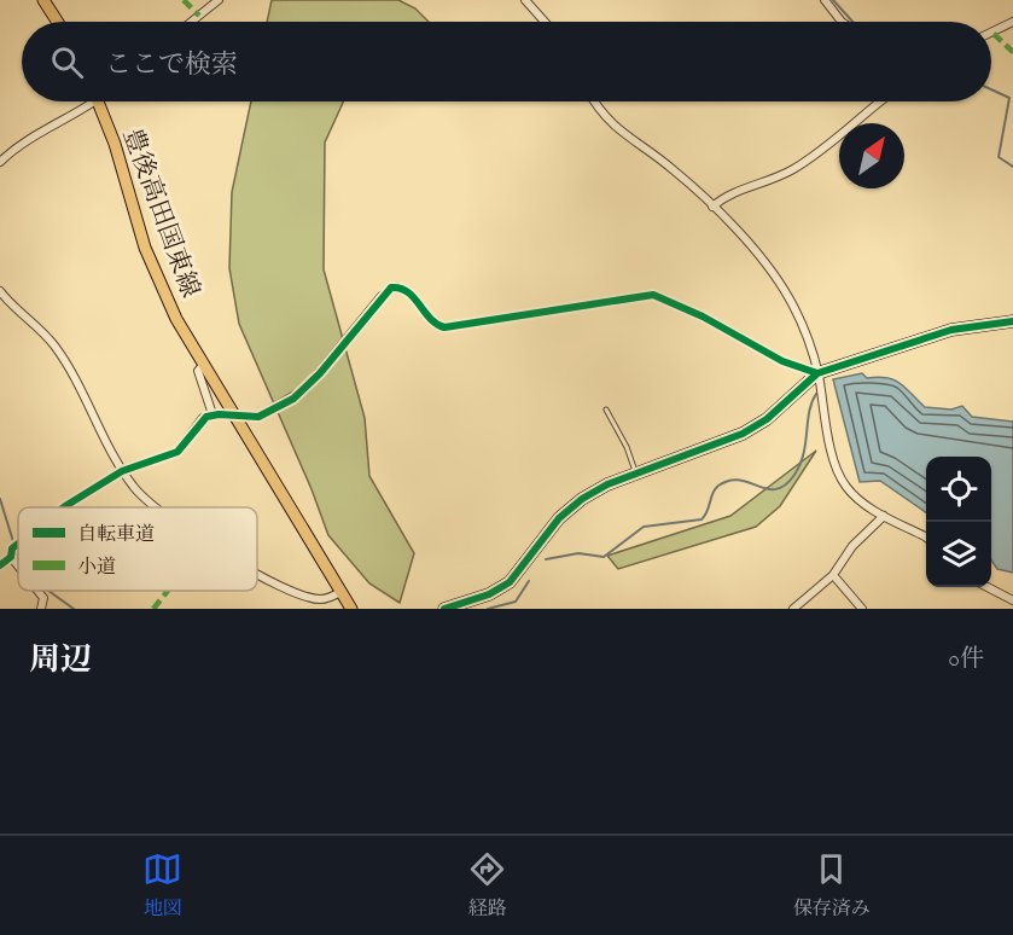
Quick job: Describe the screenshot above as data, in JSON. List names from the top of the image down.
{
  "streets": {
    "main road": ["豊後高田国東線"]
  },
  "legend": ["自転車道", "小道"],
  "north": "top right",
  "page": {
    "search": "ここで検索",
    "heading": ["周辺", "0件"],
    "nav": ["地図", "経路", "保存済み"]
  }
}
